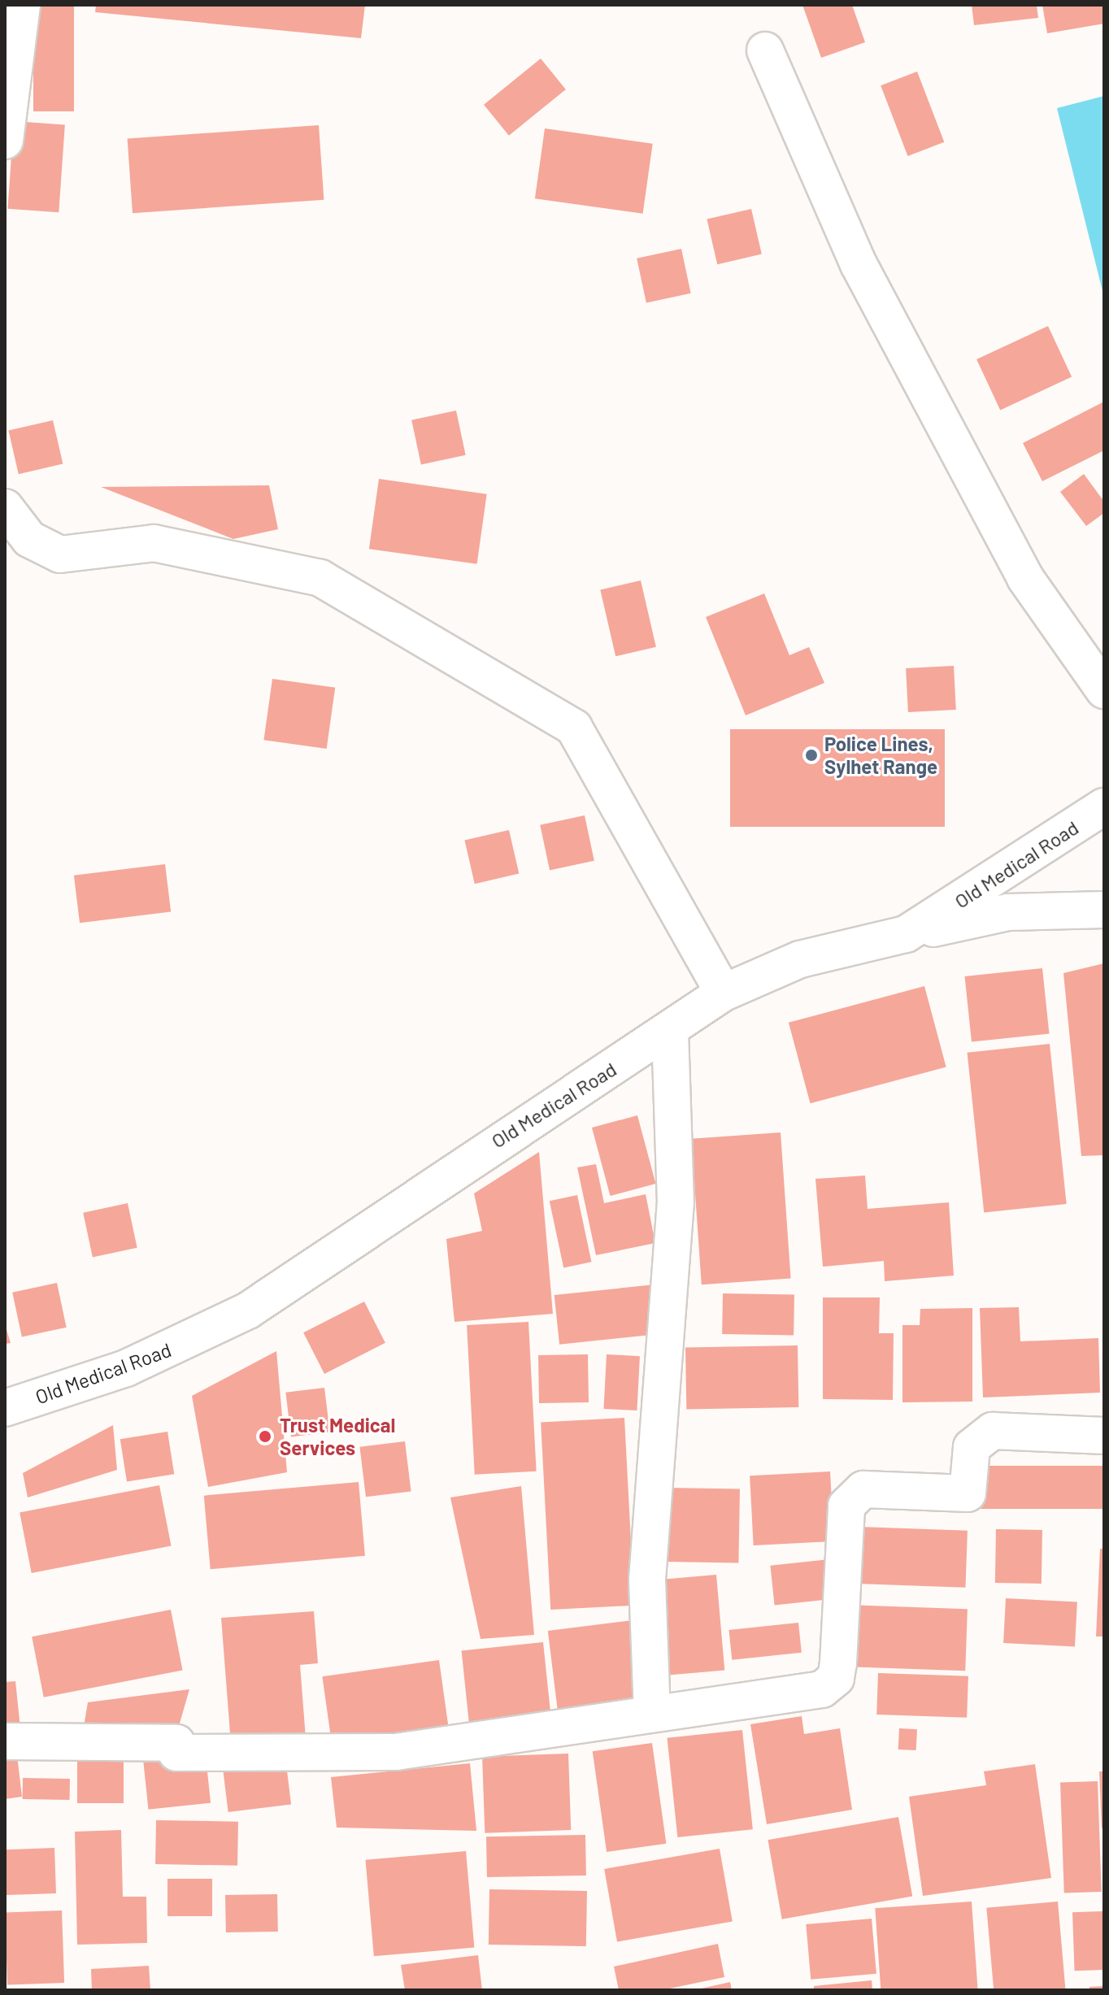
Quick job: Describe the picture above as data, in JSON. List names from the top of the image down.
{
  "streets": {
    "street": ["Old Medical Road"]
  },
  "places": ["Police Lines, Sylhet Range", "Trust Medical Services"]
}
